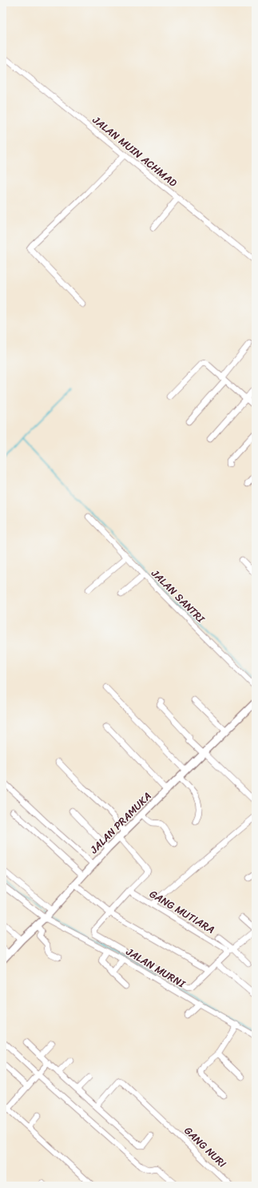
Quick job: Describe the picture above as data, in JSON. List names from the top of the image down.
{
  "streets": {
    "street": [
      "JALAN MUIN ACHMAD",
      "JALAN SANTRI",
      "JALAN PRAMUKA",
      "GANG MUTIARA",
      "JALAN MURNI",
      "GANG NURI"
    ]
  },
  "crossings": [
    ["JALAN PRAMUKA", "JALAN MURNI"]
  ]
}
